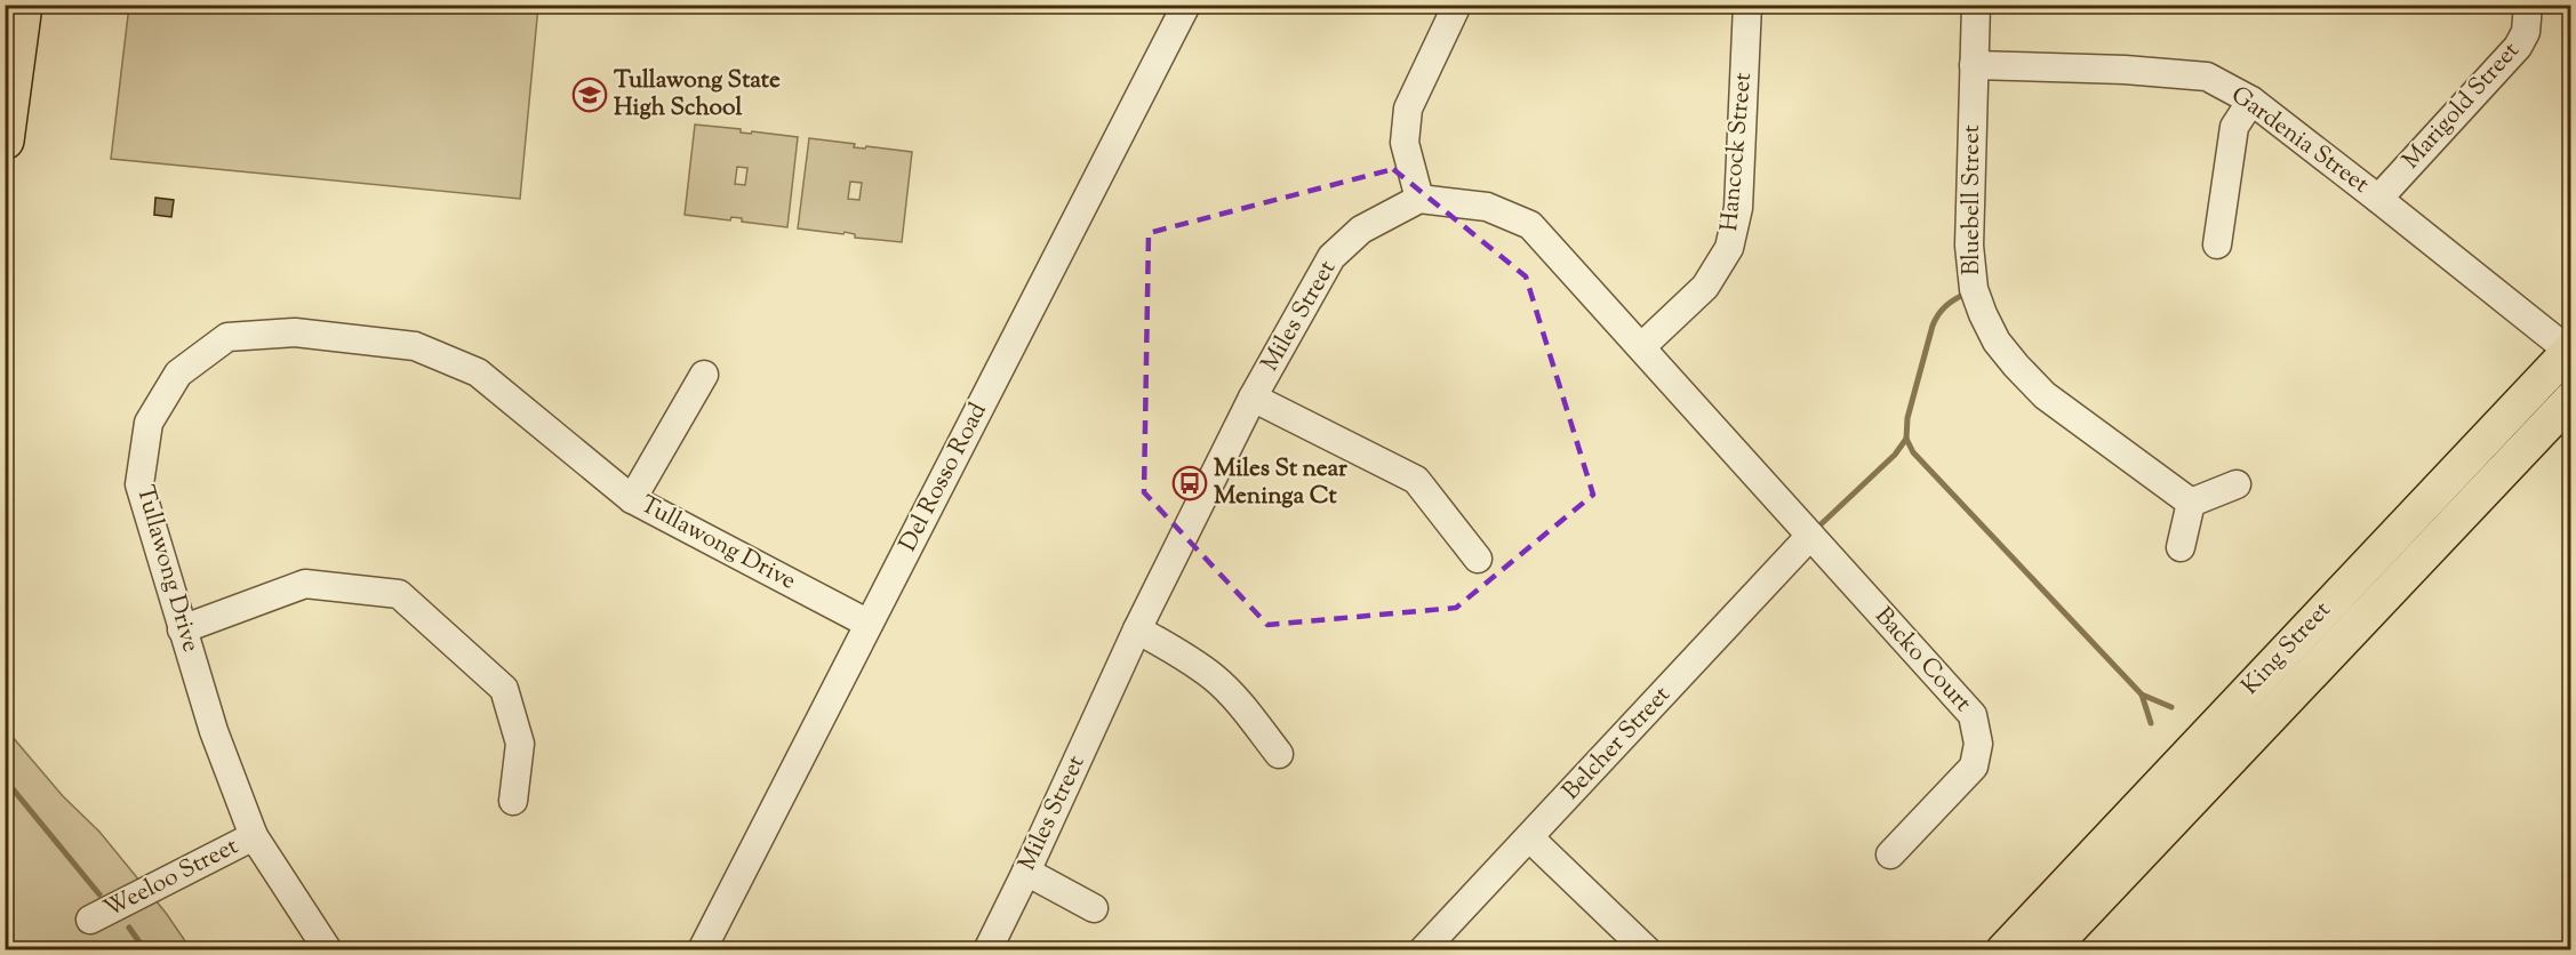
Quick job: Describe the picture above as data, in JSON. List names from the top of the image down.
{
  "streets": {
    "main road": ["King Street"],
    "street": [
      "Marigold Street",
      "Gardenia Street",
      "Hancock Street",
      "Bluebell Street",
      "Miles Street",
      "Del Rosso Road",
      "Tullawong Drive",
      "Backo Court",
      "Belcher Street",
      "Weeloo Street"
    ]
  },
  "crossings": [
    ["Marigold Street", "Gardenia Street"],
    ["Gardenia Street", "Bluebell Street"],
    ["Gardenia Street", "King Street"],
    ["Del Rosso Road", "Tullawong Drive"],
    ["Tullawong Drive", "Weeloo Street"],
    ["Backo Court", "Belcher Street"]
  ],
  "places": {
    "school or university": ["Tullawong State High School"],
    "bus stop": ["Miles St near Meninga Ct"]
  }
}
